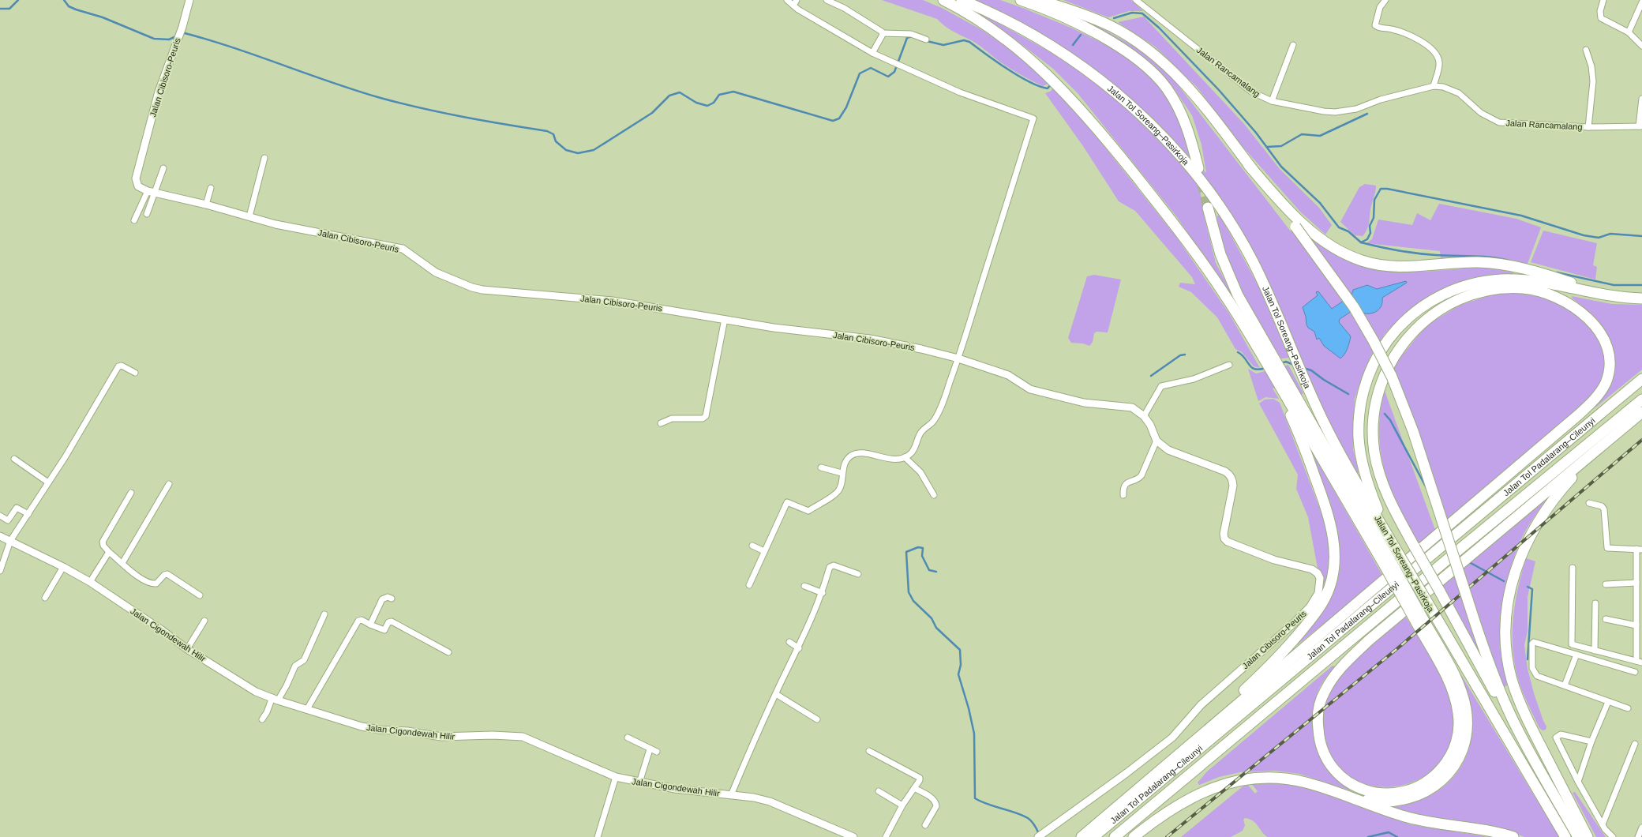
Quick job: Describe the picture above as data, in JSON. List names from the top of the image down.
{
  "streets": {
    "highway": ["Jalan Tol Soreang–Pasirkoja", "Jalan Tol Padalarang–Cileunyi"],
    "street": ["Jalan Rancamalang", "Jalan Cibisoro-Peuris", "Jalan Cigondewah Hilir"]
  }
}
